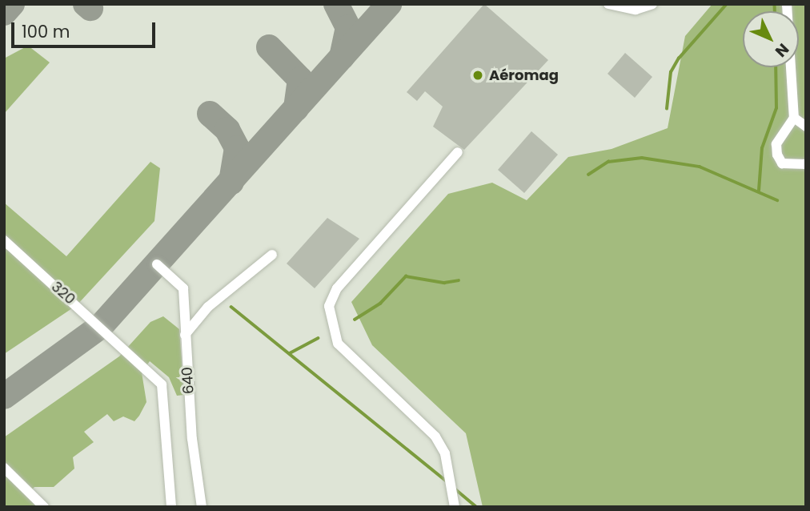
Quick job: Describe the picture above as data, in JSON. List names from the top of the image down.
{
  "streets": {
    "lane": ["320", "640"]
  },
  "places": ["Aéromag"],
  "scale_bar": "100 m",
  "north": "bottom right"
}
